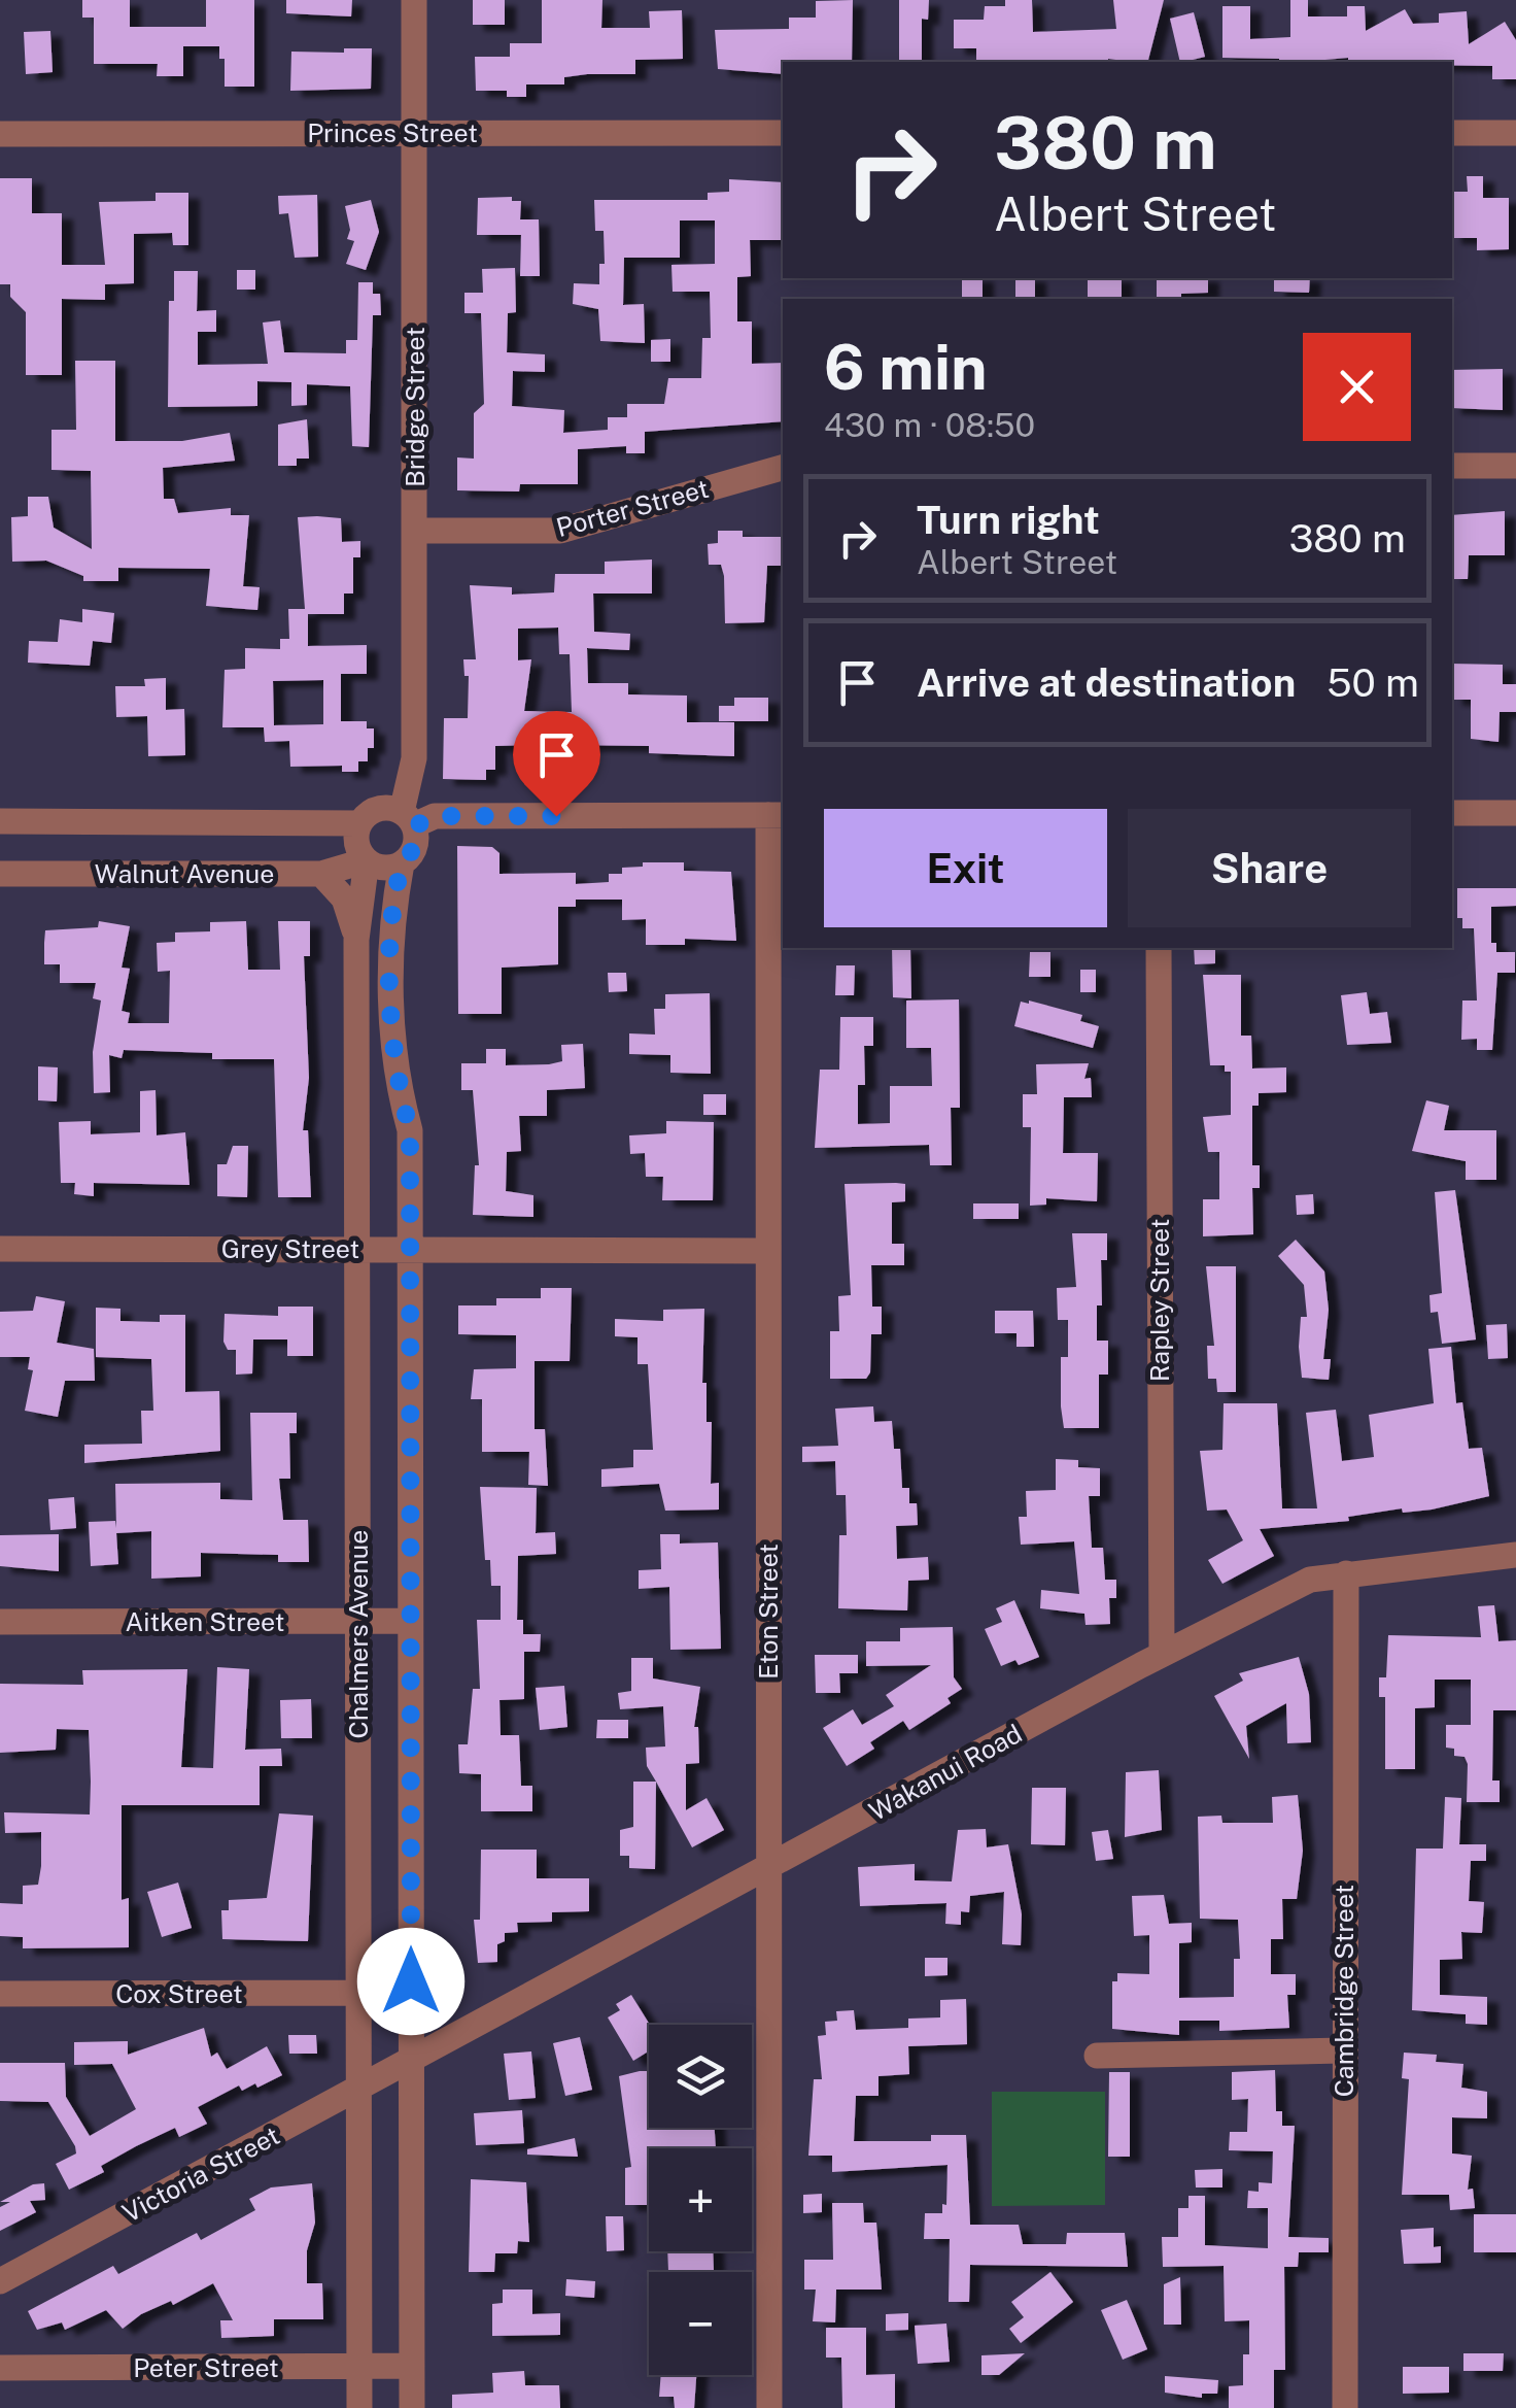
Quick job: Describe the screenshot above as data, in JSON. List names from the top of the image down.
{
  "streets": {
    "street": [
      "Princes Street",
      "Bridge Street",
      "Porter Street",
      "Walnut Avenue",
      "Grey Street",
      "Rapley Street",
      "Eton Street",
      "Aitken Street",
      "Chalmers Avenue",
      "Wakanui Road",
      "Cambridge Street",
      "Cox Street",
      "Victoria Street",
      "Peter Street"
    ]
  },
  "crossings": [
    ["Princes Street", "Bridge Street"],
    ["Bridge Street", "Porter Street"],
    ["Bridge Street", "Walnut Avenue"],
    ["Bridge Street", "Chalmers Avenue"],
    ["Walnut Avenue", "Chalmers Avenue"],
    ["Grey Street", "Eton Street"],
    ["Grey Street", "Chalmers Avenue"],
    ["Rapley Street", "Wakanui Road"],
    ["Eton Street", "Wakanui Road"],
    ["Aitken Street", "Chalmers Avenue"],
    ["Chalmers Avenue", "Wakanui Road"],
    ["Chalmers Avenue", "Cox Street"],
    ["Chalmers Avenue", "Victoria Street"],
    ["Chalmers Avenue", "Peter Street"],
    ["Wakanui Road", "Cambridge Street"],
    ["Wakanui Road", "Victoria Street"]
  ],
  "page": {
    "turn": ["380 m", "Albert Street"],
    "heading": ["6 min", "430 m · 08:50"],
    "list": [
      {
        "name": "Turn right",
        "note": "Albert Street",
        "value": "380 m"
      },
      {
        "name": "Arrive at destination",
        "value": "50 m"
      }
    ],
    "buttons": ["Exit", "Share"],
    "map_buttons": ["+", "−"]
  }
}
